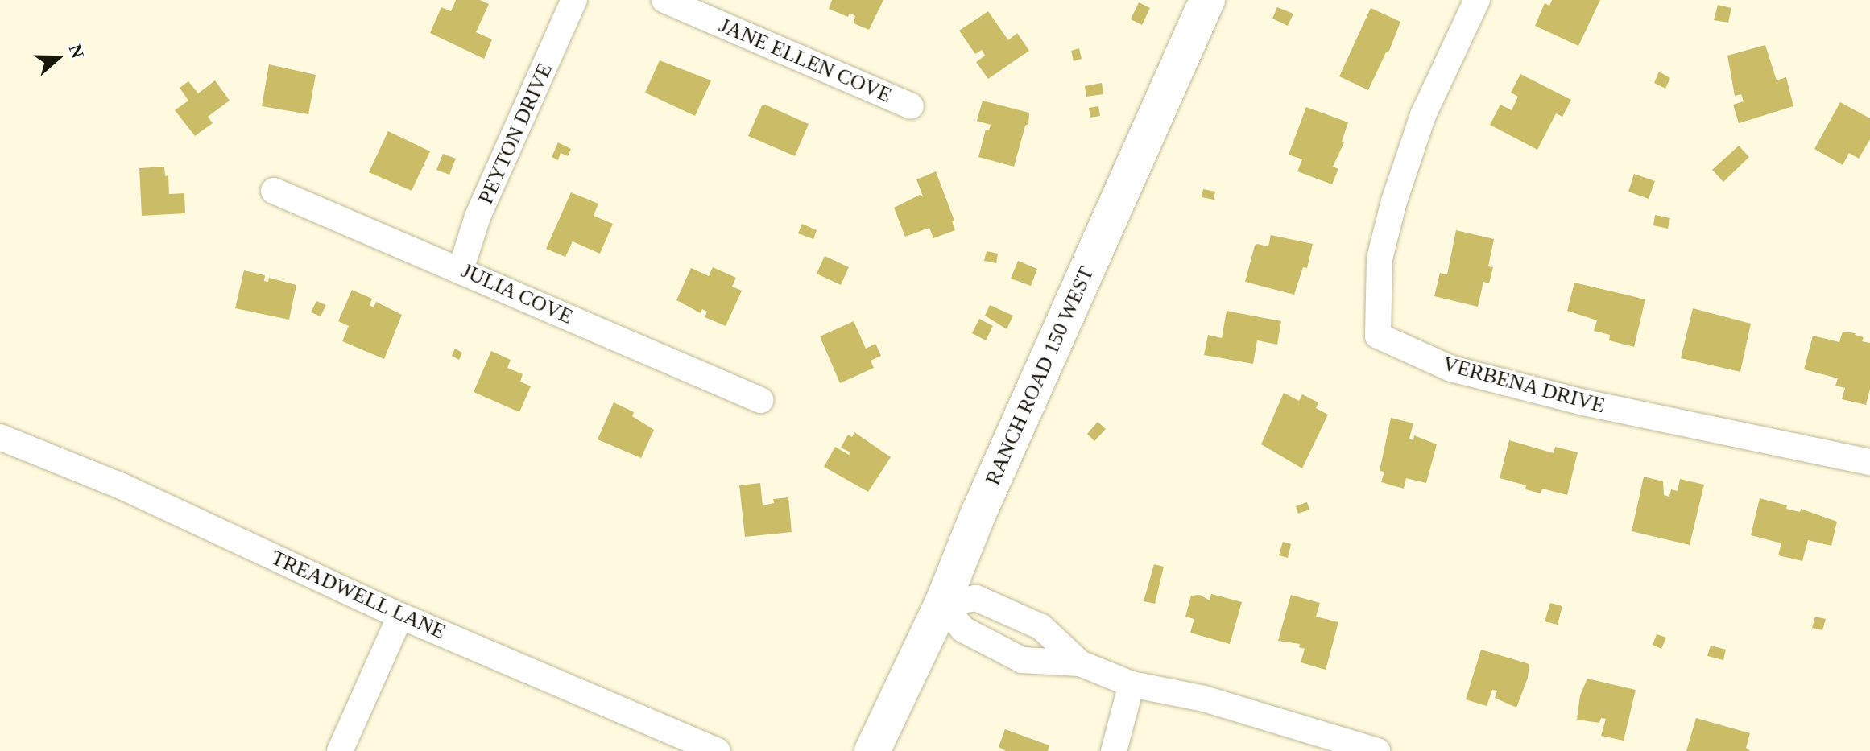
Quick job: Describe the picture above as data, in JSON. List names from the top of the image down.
{
  "streets": {
    "main road": ["RANCH ROAD 150 WEST"],
    "street": [
      "JANE ELLEN COVE",
      "PEYTON DRIVE",
      "JULIA COVE",
      "VERBENA DRIVE",
      "TREADWELL LANE"
    ]
  },
  "crossings": [
    ["PEYTON DRIVE", "JULIA COVE"]
  ],
  "north": "right"
}
